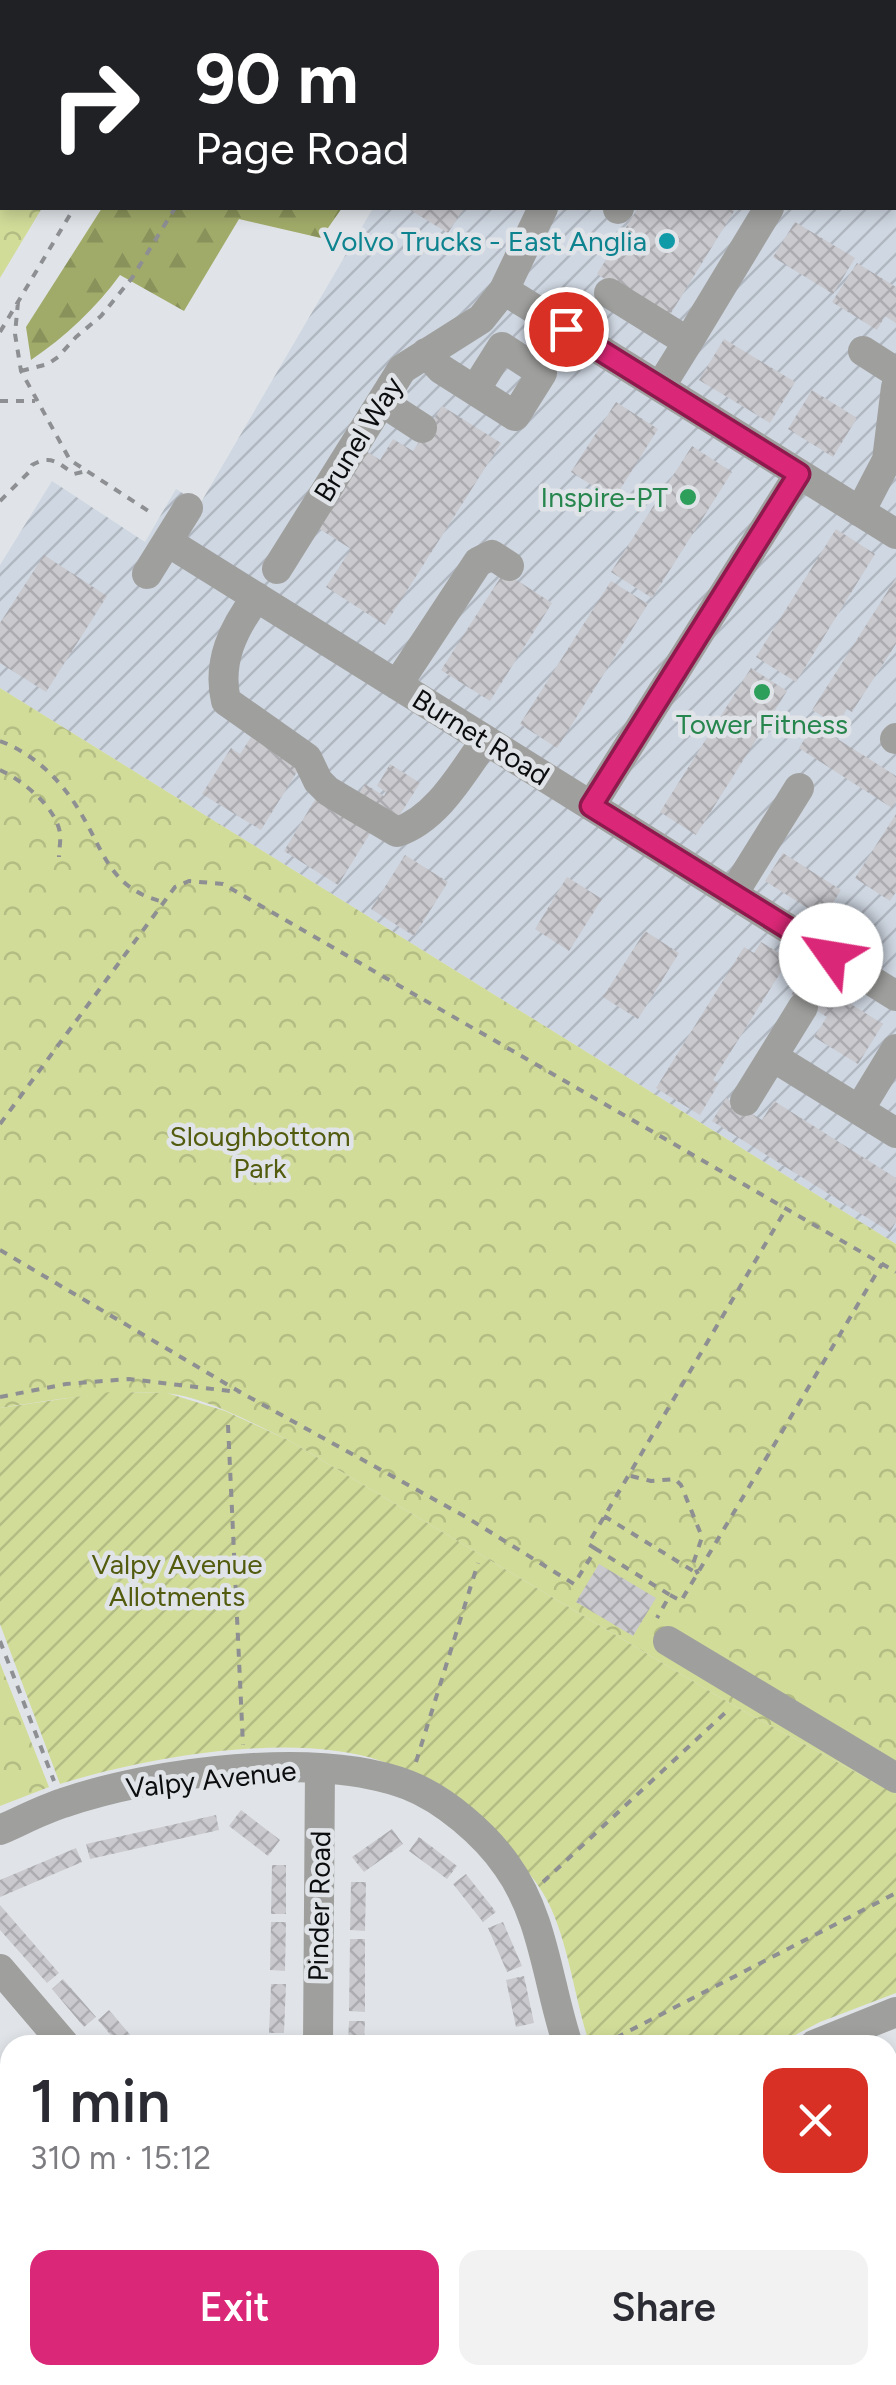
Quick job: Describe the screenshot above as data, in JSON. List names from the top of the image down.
{
  "streets": {
    "street": [
      "Brunel Way",
      "Burnet Road",
      "Valpy Avenue",
      "Pinder Road"
    ]
  },
  "crossings": [
    ["Valpy Avenue", "Pinder Road"]
  ],
  "parks": ["Sloughbottom Park", "Valpy Avenue Allotments"],
  "places": ["Volvo Trucks - East Anglia", "Inspire-PT", "Tower Fitness"],
  "page": {
    "turn": ["90 m", "Page Road"],
    "heading": ["1 min", "310 m · 15:12"],
    "buttons": ["Exit", "Share"]
  }
}
